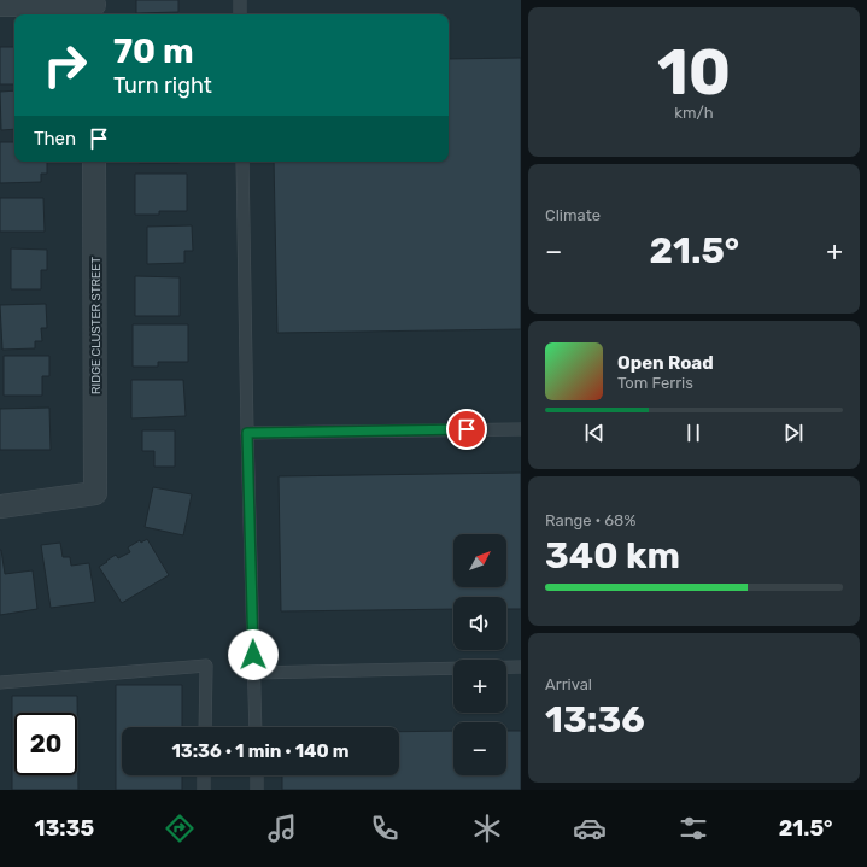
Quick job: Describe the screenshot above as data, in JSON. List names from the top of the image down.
{
  "streets": {
    "street": ["RIDGE CLUSTER STREET"]
  },
  "north": "top right",
  "page": {
    "tile": [
      ["10", "km/h"],
      "Climate",
      ["Range · 68%", "340 km"],
      ["Arrival", "13:36"]
    ],
    "turn": ["70 m", "Turn right"],
    "then": "Then",
    "heat": ["−", "21.5°", "+"],
    "song": ["Open Road", "Tom Ferris"],
    "map_buttons": ["+", "−"],
    "limit": "20",
    "trip": "13:36 · 1 min · 140 m",
    "tabs": ["13:35", "21.5°"]
  }
}
